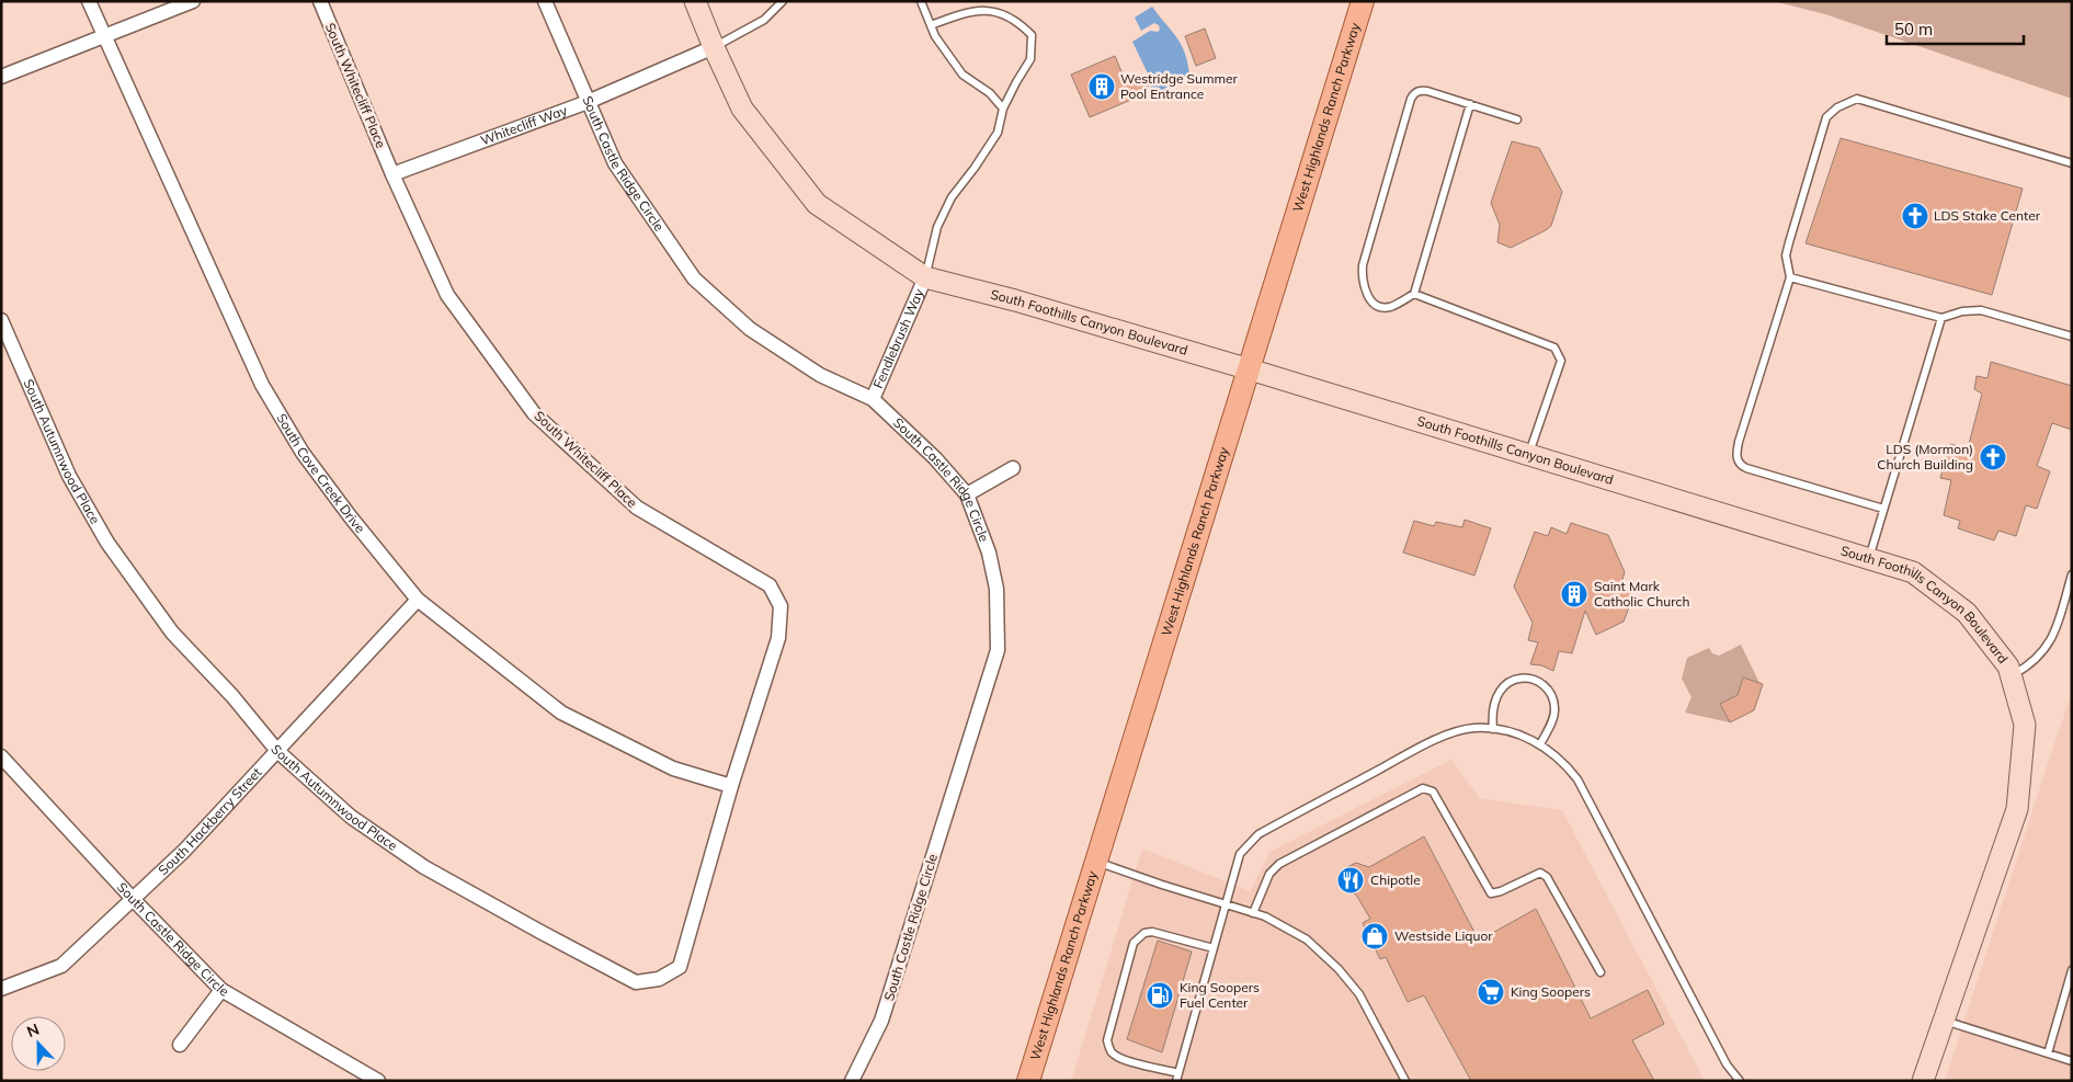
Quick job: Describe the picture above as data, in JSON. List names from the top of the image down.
{
  "streets": {
    "main road": ["West Highlands Ranch Parkway"],
    "street": [
      "South Whitecliff Place",
      "Whitecliff Way",
      "South Castle Ridge Circle",
      "South Foothills Canyon Boulevard",
      "Fendlebrush Way",
      "South Autumnwood Place",
      "South Cove Creek Drive",
      "South Hackberry Street"
    ]
  },
  "crossings": [
    ["South Whitecliff Place", "Whitecliff Way"],
    ["South Whitecliff Place", "South Autumnwood Place"],
    ["South Whitecliff Place", "South Cove Creek Drive"],
    ["West Highlands Ranch Parkway", "South Foothills Canyon Boulevard"],
    ["Whitecliff Way", "South Castle Ridge Circle"],
    ["Whitecliff Way", "South Foothills Canyon Boulevard"],
    ["South Castle Ridge Circle", "Fendlebrush Way"],
    ["South Castle Ridge Circle", "South Hackberry Street"],
    ["South Foothills Canyon Boulevard", "Fendlebrush Way"],
    ["South Autumnwood Place", "South Cove Creek Drive"],
    ["South Autumnwood Place", "South Hackberry Street"],
    ["South Cove Creek Drive", "South Hackberry Street"]
  ],
  "places": {
    "building": ["Westridge Summer Pool Entrance", "Saint Mark Catholic Church"],
    "church": ["LDS Stake Center", "LDS (Mormon) Church Building"],
    "restaurant": ["Chipotle"],
    "shop": ["Westside Liquor"],
    "supermarket": ["King Soopers"],
    "fuel station": ["King Soopers Fuel Center"]
  },
  "scale_bar": "50 m",
  "north": "top"
}
